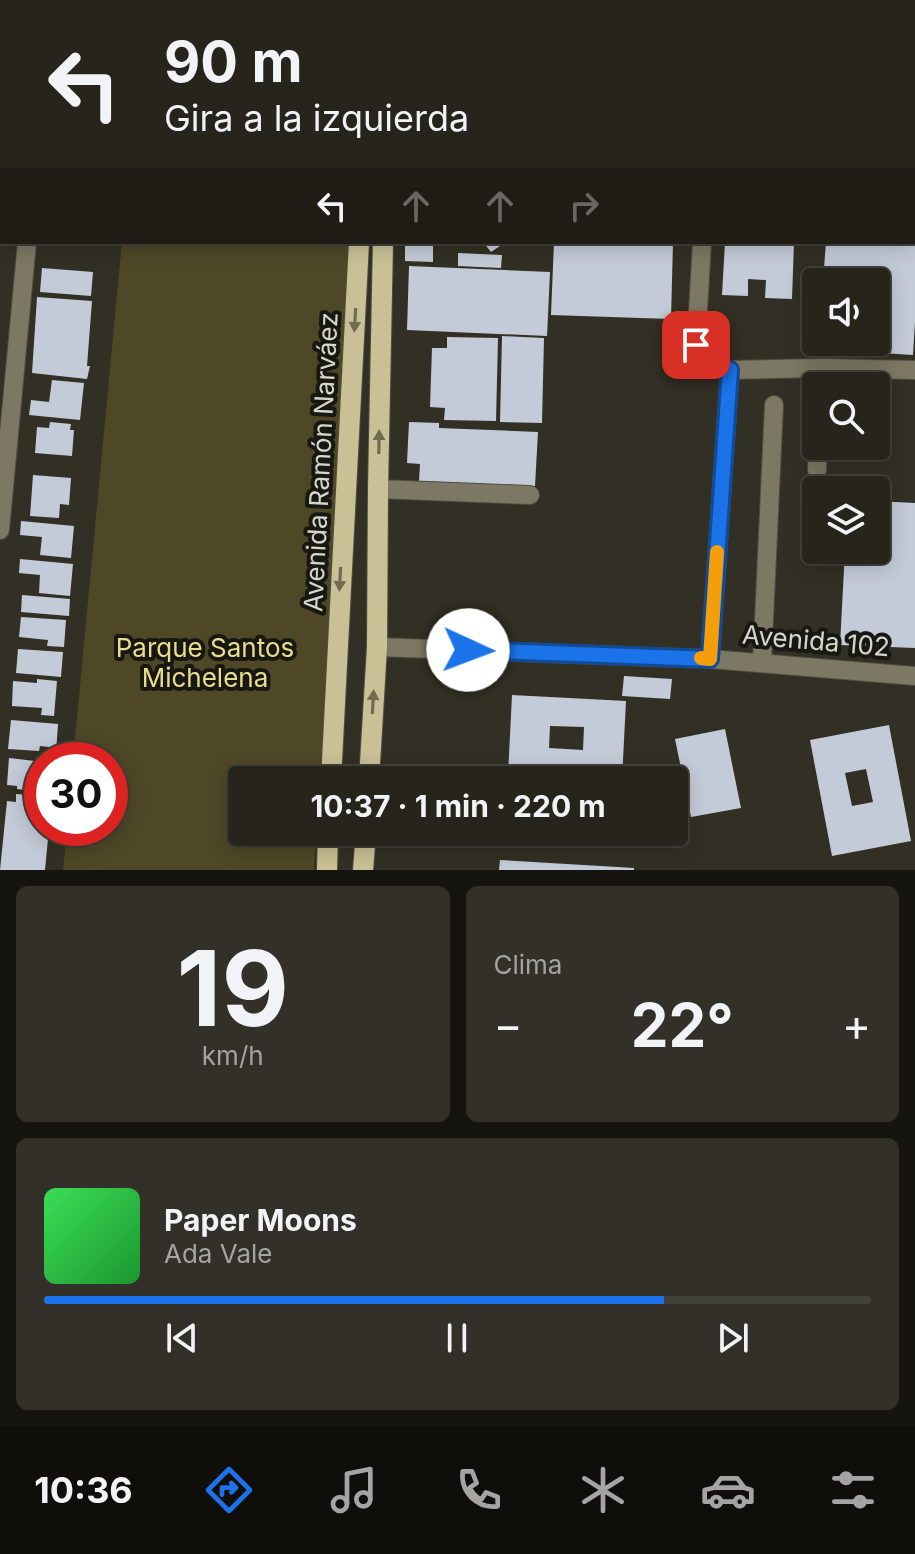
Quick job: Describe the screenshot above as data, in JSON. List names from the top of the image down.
{
  "streets": {
    "main road": ["Avenida Ramón Narváez"],
    "street": ["Avenida 102"]
  },
  "crossings": [
    ["Avenida Ramón Narváez", "Avenida 102"]
  ],
  "parks": ["Parque Santos Michelena"],
  "page": {
    "turn": ["90 m", "Gira a la izquierda"],
    "limit": "30",
    "trip": "10:37 · 1 min · 220 m",
    "tile": [
      ["19", "km/h"],
      "Clima"
    ],
    "heat": ["−", "22°", "+"],
    "song": ["Paper Moons", "Ada Vale"],
    "tabs": "10:36"
  }
}
